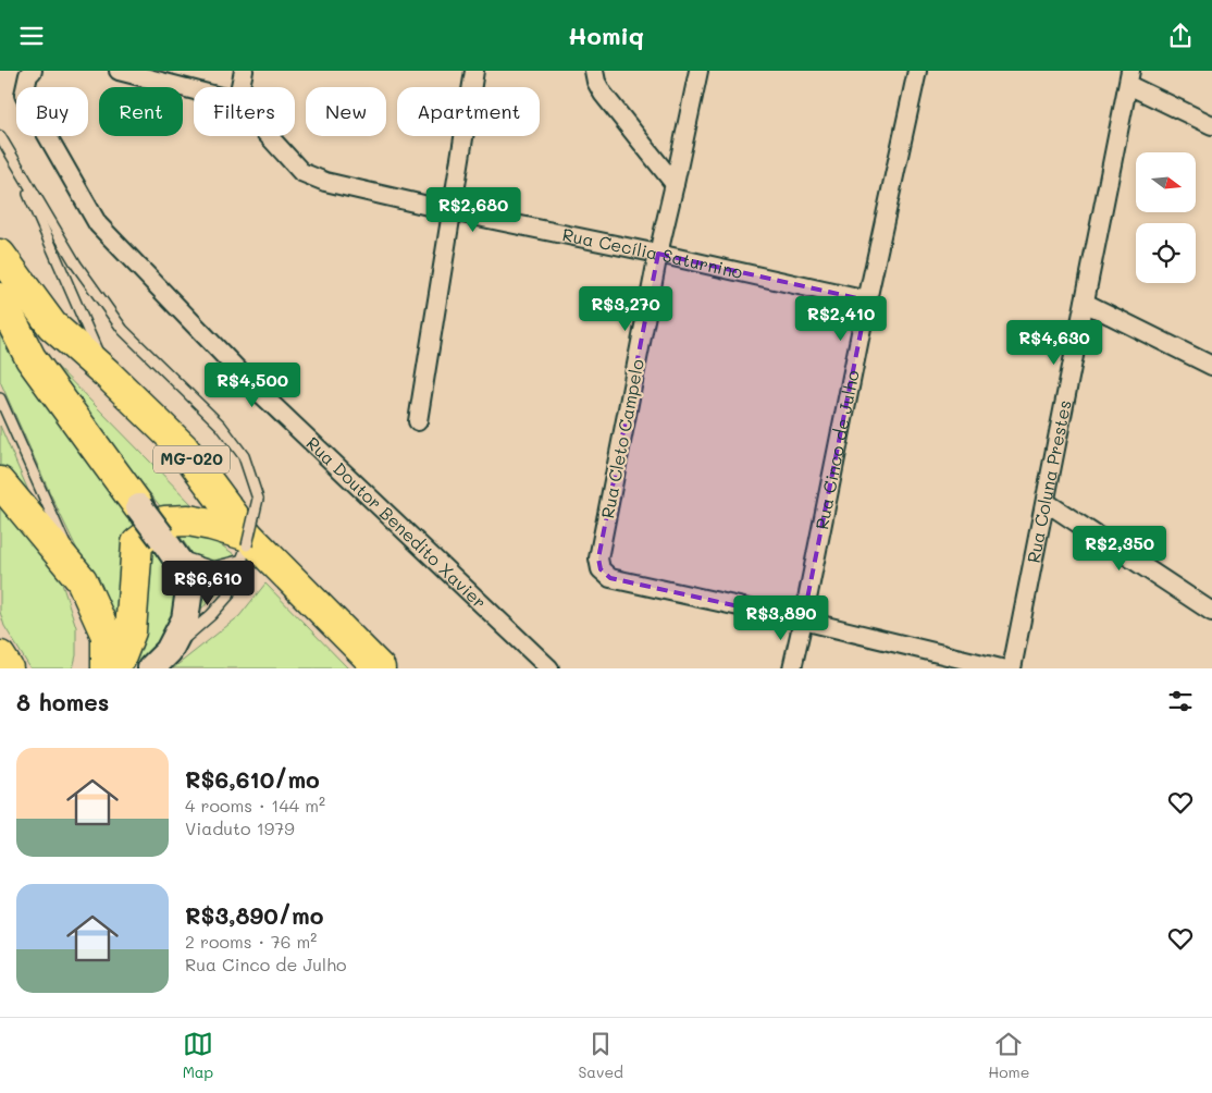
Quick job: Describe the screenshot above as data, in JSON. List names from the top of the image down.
{
  "streets": {
    "highway": ["MG-020"],
    "street": [
      "Rua Cecília Saturnino",
      "Rua Cleto Campelo",
      "Rua Cinco de Julho",
      "Rua Coluna Prestes",
      "Rua Doutor Benedito Xavier"
    ]
  },
  "crossings": [
    ["Rua Cecília Saturnino", "Rua Cleto Campelo"],
    ["Rua Cecília Saturnino", "Rua Cinco de Julho"],
    ["Rua Cleto Campelo", "Rua Cinco de Julho"]
  ],
  "north": "right",
  "page": {
    "header": "Homiq",
    "chip": [
      "Buy",
      "Rent",
      "Filters",
      "New",
      "Apartment"
    ],
    "price": [
      "R$2,680",
      "R$3,270",
      "R$2,410",
      "R$4,630",
      "R$4,500",
      "R$2,350",
      "R$6,610",
      "R$3,890"
    ],
    "heading": "8 homes",
    "list": [
      {
        "name": "R$6,610/mo",
        "note": "4 rooms · 144 m² · Viaduto 1979"
      },
      {
        "name": "R$3,890/mo",
        "note": "2 rooms · 76 m² · Rua Cinco de Julho"
      }
    ],
    "tabs": ["Map", "Saved", "Home"]
  }
}
